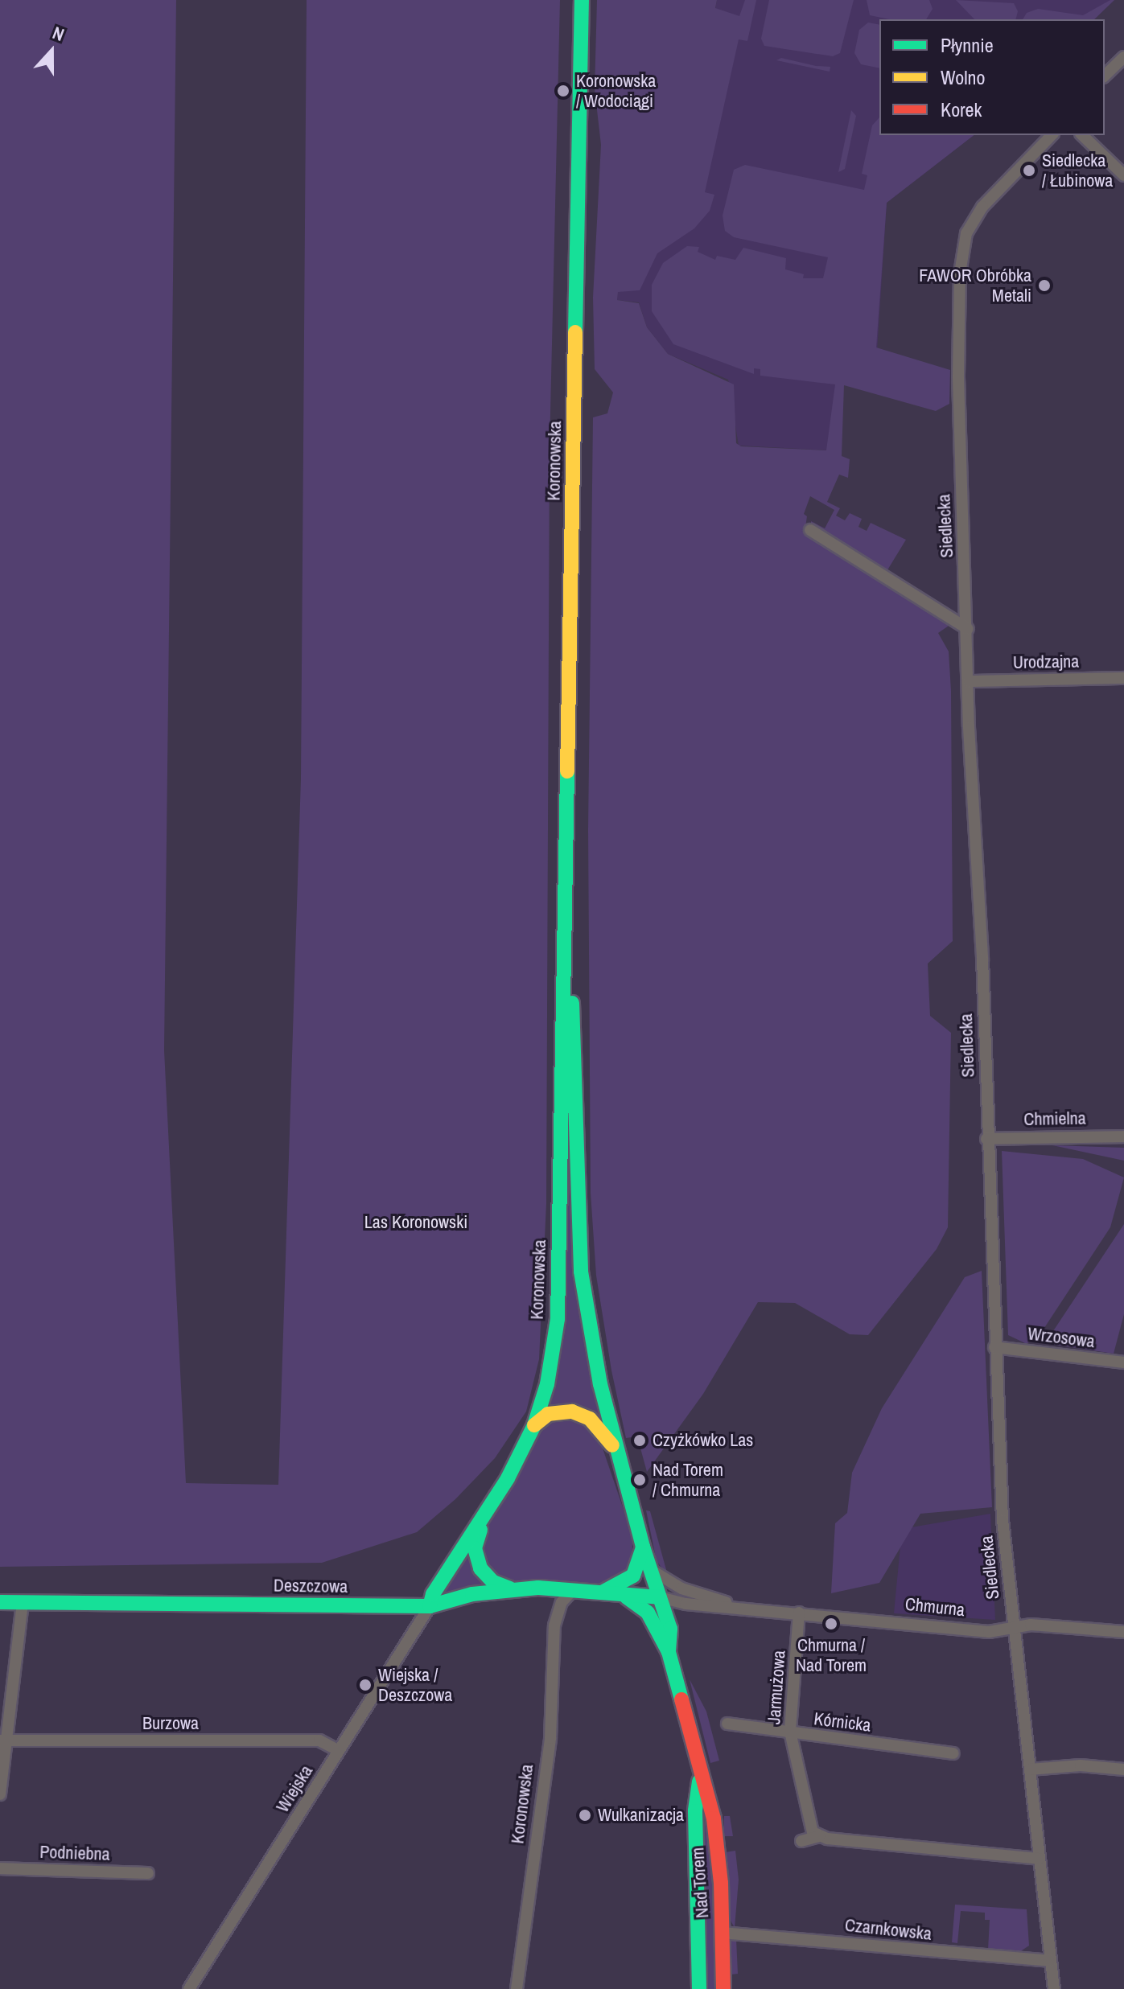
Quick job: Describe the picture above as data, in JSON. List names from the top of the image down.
{
  "streets": {
    "main road": [
      "Koronowska",
      "Deszczowa",
      "Chmurna",
      "Nad Torem"
    ],
    "street": [
      "Siedlecka",
      "Urodzajna",
      "Chmielna",
      "Wrzosowa",
      "Jarmużowa",
      "Kórnicka",
      "Burzowa",
      "Wiejska",
      "Podniebna",
      "Czarnkowska"
    ]
  },
  "crossings": [
    ["Koronowska", "Deszczowa"],
    ["Koronowska", "Chmurna"],
    ["Koronowska", "Wiejska"],
    ["Koronowska", "Nad Torem"],
    ["Siedlecka", "Urodzajna"],
    ["Siedlecka", "Chmielna"],
    ["Siedlecka", "Wrzosowa"],
    ["Siedlecka", "Chmurna"],
    ["Siedlecka", "Czarnkowska"],
    ["Deszczowa", "Chmurna"],
    ["Deszczowa", "Wiejska"],
    ["Deszczowa", "Nad Torem"],
    ["Chmurna", "Jarmużowa"],
    ["Chmurna", "Nad Torem"],
    ["Jarmużowa", "Kórnicka"],
    ["Burzowa", "Wiejska"],
    ["Nad Torem", "Czarnkowska"]
  ],
  "parks": ["Las Koronowski"],
  "places": [
    "Koronowska / Wodociągi",
    "Siedlecka / Łubinowa",
    "FAWOR Obróbka Metali",
    "Czyżkówko Las",
    "Nad Torem / Chmurna",
    "Chmurna / Nad Torem",
    "Wiejska / Deszczowa",
    "Wulkanizacja"
  ],
  "legend": ["Płynnie", "Wolno", "Korek"],
  "north": "top"
}
